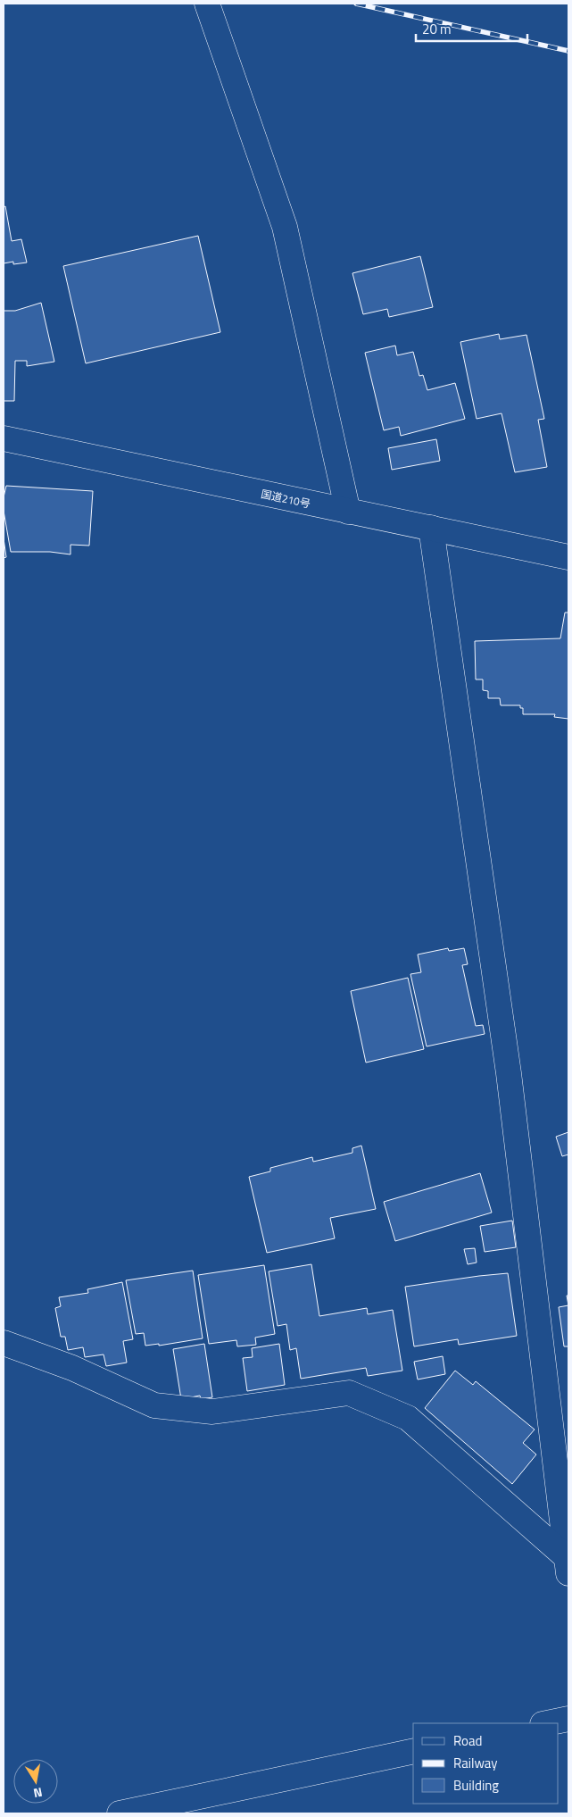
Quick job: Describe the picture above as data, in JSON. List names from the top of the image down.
{
  "streets": {
    "main road": ["国道210号"]
  },
  "legend": ["Road", "Railway", "Building"],
  "scale_bar": "20 m",
  "north": "bottom"
}
